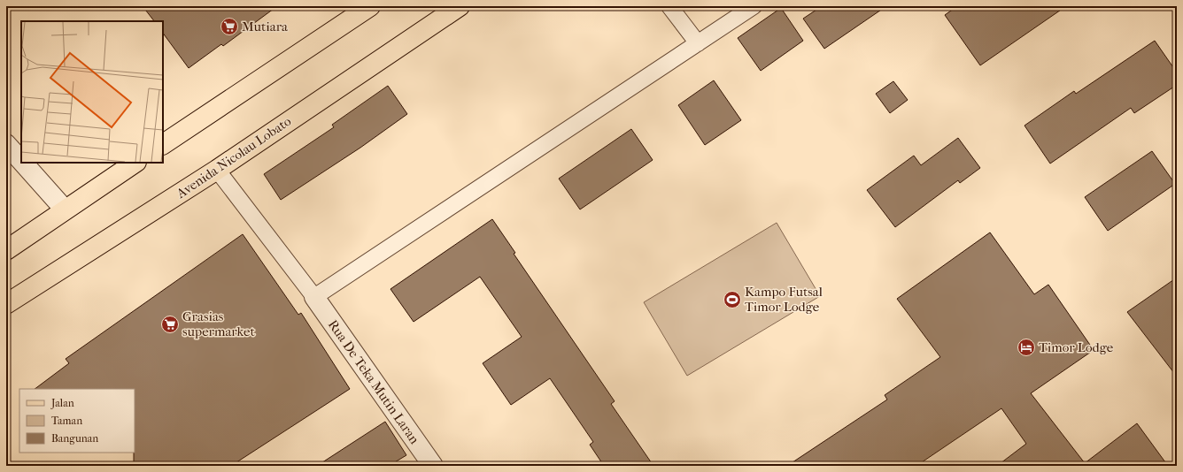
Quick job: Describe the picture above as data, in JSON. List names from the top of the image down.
{
  "streets": {
    "main road": ["Avenida Nicolau Lobato"],
    "street": ["Rua De Teka Mutin Laran"]
  },
  "places": {
    "supermarket": ["Mutiara", "Grasias supermarket"],
    "sports": ["Kampo Futsal Timor Lodge"],
    "hotel": ["Timor Lodge"]
  },
  "legend": ["Jalan", "Taman", "Bangunan"]
}
